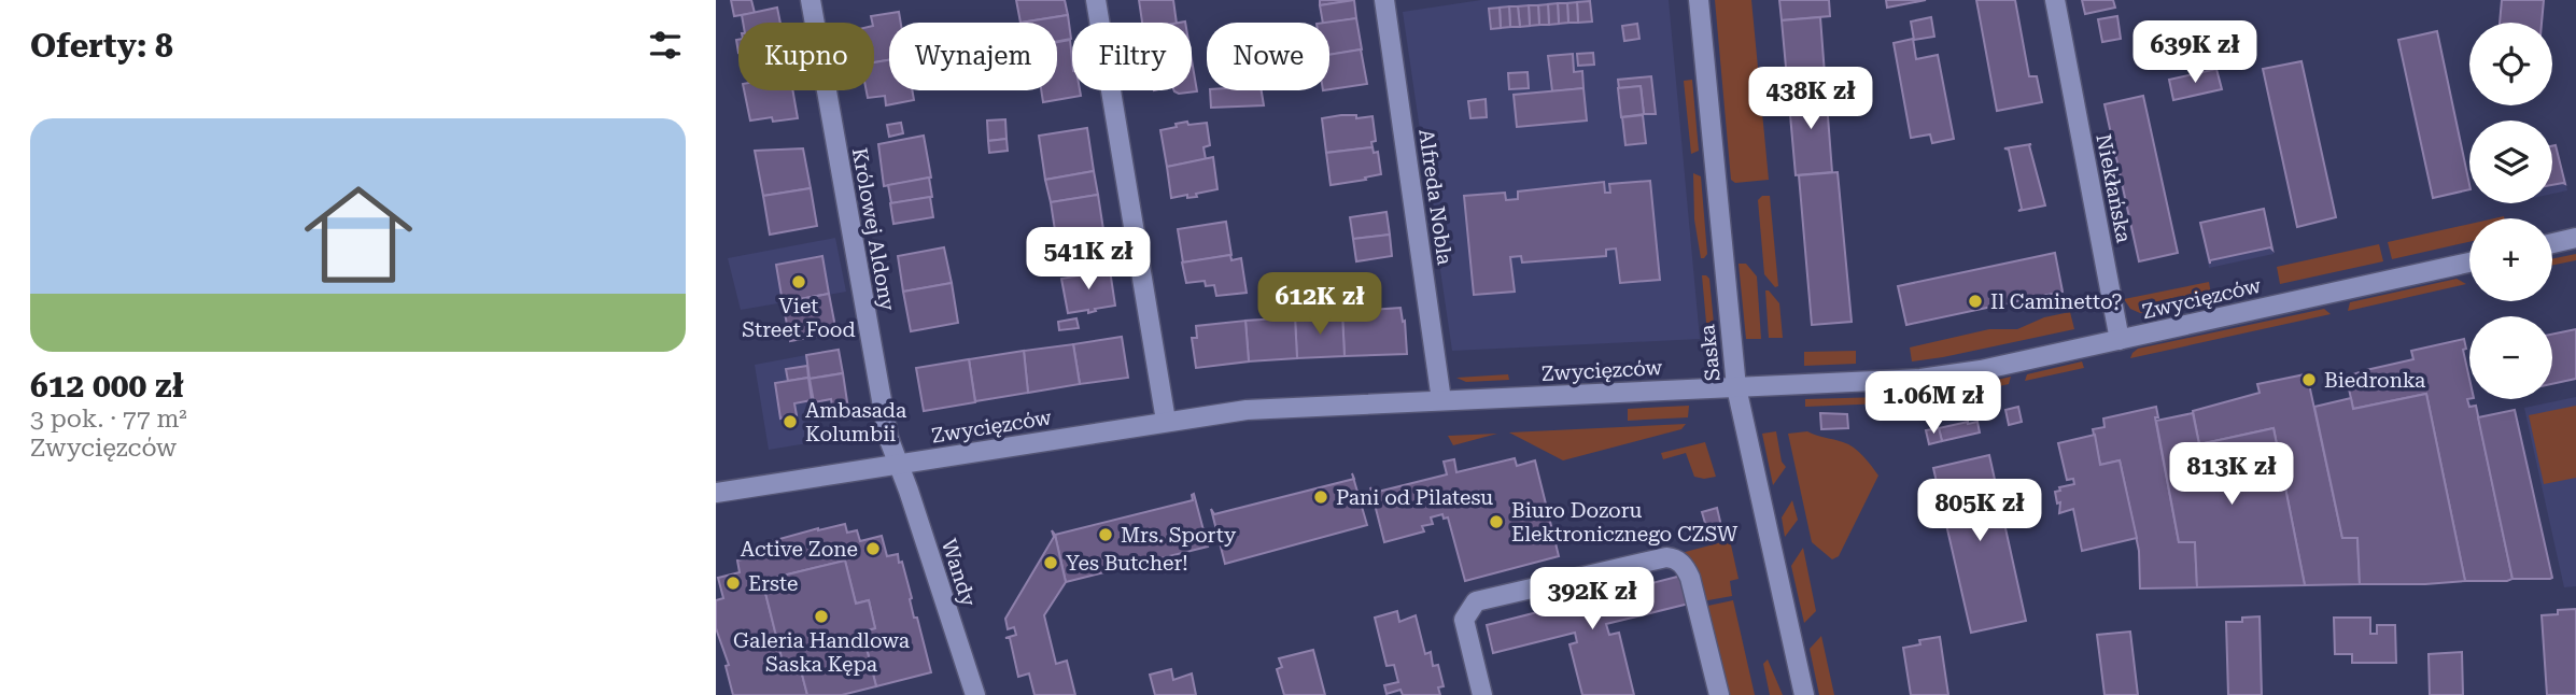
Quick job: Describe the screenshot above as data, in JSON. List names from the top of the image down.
{
  "streets": {
    "street": [
      "Niekłańska",
      "Alfreda Nobla",
      "Królowej Aldony",
      "Zwycięzców",
      "Saska",
      "Wandy"
    ]
  },
  "crossings": [
    ["Niekłańska", "Zwycięzców"],
    ["Alfreda Nobla", "Zwycięzców"],
    ["Królowej Aldony", "Zwycięzców"],
    ["Królowej Aldony", "Wandy"],
    ["Zwycięzców", "Saska"],
    ["Zwycięzców", "Wandy"]
  ],
  "places": [
    "Viet Street Food",
    "Il Caminetto?",
    "Biedronka",
    "Ambasada Kolumbii",
    "Pani od Pilatesu",
    "Biuro Dozoru Elektronicznego CZSW",
    "Mrs. Sporty",
    "Active Zone",
    "Yes Butcher!",
    "Erste",
    "Galeria Handlowa Saska Kępa"
  ],
  "page": {
    "heading": "Oferty: 8",
    "price": [
      "639K zł",
      "438K zł",
      "541K zł",
      "612K zł",
      "1.06M zł",
      "813K zł",
      "805K zł",
      "392K zł"
    ],
    "map_buttons": ["+", "−"],
    "chip": [
      "Kupno",
      "Wynajem",
      "Filtry",
      "Nowe"
    ],
    "list": [
      {
        "name": "612 000 zł",
        "note": "3 pok. · 77 m² · Zwycięzców"
      }
    ]
  }
}
